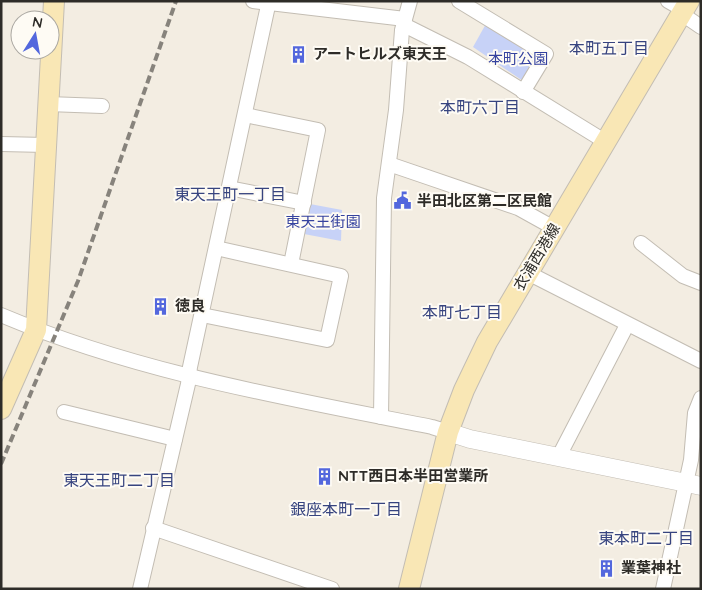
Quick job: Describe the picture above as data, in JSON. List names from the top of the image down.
{
  "streets": {
    "main road": ["衣浦西港線"]
  },
  "districts": [
    "本町五丁目",
    "本町六丁目",
    "東天王町一丁目",
    "本町七丁目",
    "東天王町二丁目",
    "銀座本町一丁目",
    "東本町二丁目"
  ],
  "parks": ["本町公園", "東天王街園"],
  "places": {
    "building": [
      "アートヒルズ東天王",
      "徳良",
      "NTT西日本半田営業所",
      "業葉神社"
    ],
    "public building": ["半田北区第二区民館"]
  },
  "north": "top"
}
